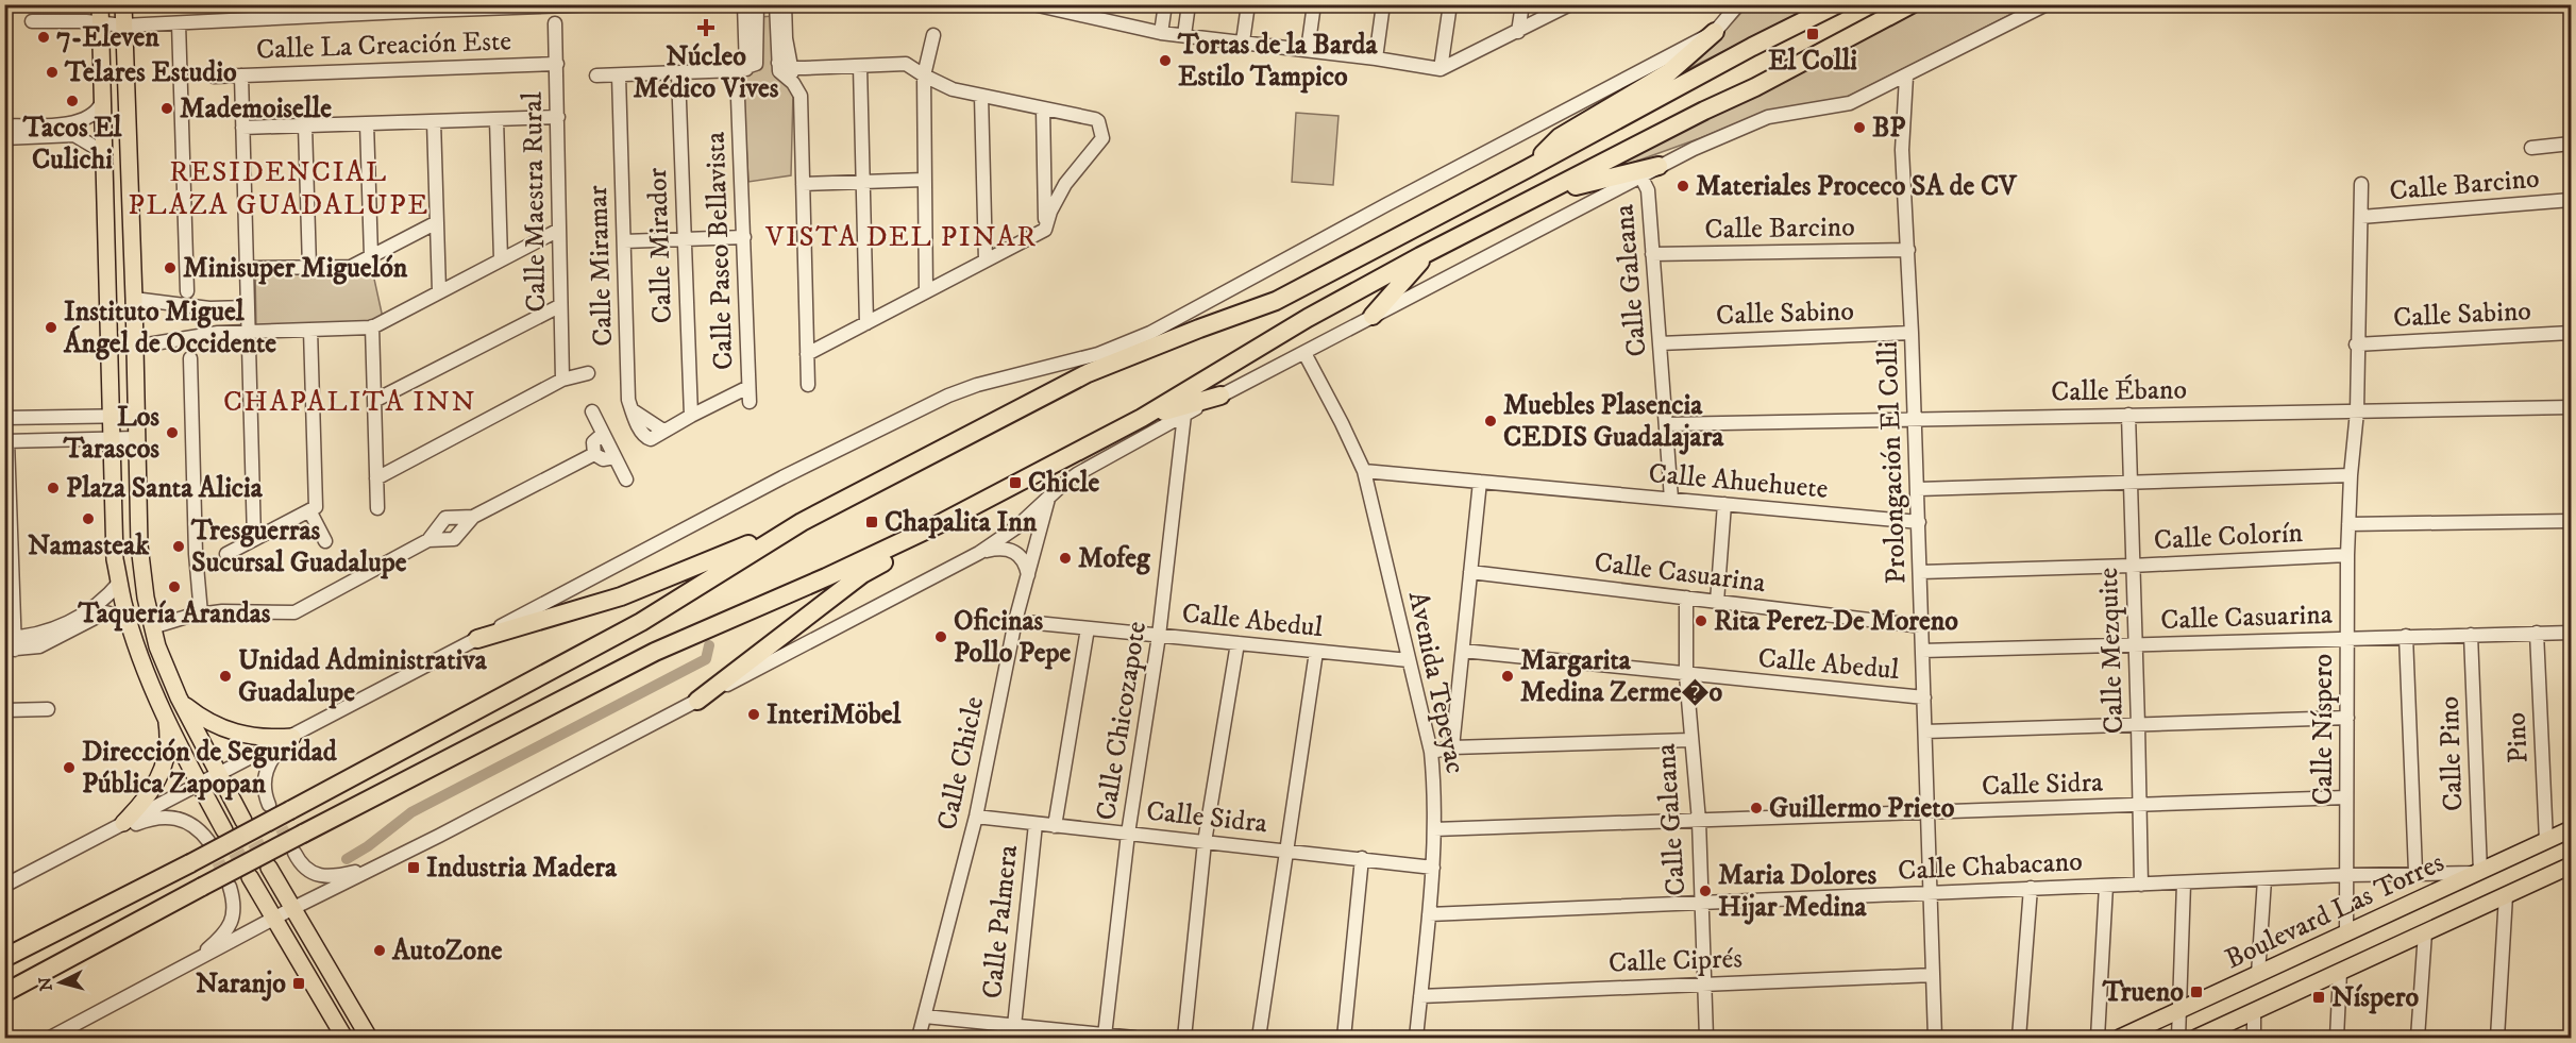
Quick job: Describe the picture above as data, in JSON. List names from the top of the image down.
{
  "streets": {
    "main road": ["Boulevard Las Torres"],
    "street": [
      "Calle La Creación Este",
      "Calle Barcino",
      "Calle Maestra Rural",
      "Calle Mirador",
      "Calle Paseo Bellavista",
      "Calle Miramar",
      "Calle Galeana",
      "Calle Sabino",
      "Calle Ébano",
      "Prolongación El Colli",
      "Calle Ahuehuete",
      "Calle Colorín",
      "Calle Casuarina",
      "Calle Abedul",
      "Calle Mezquite",
      "Avenida Tepeyac",
      "Calle Chicozapote",
      "Calle Níspero",
      "Pino",
      "Calle Pino",
      "Calle Chicle",
      "Calle Sidra",
      "Calle Chabacano",
      "Calle Palmera",
      "Calle Ciprés"
    ]
  },
  "crossings": [
    ["Calle La Creación Este", "Calle Maestra Rural"],
    ["Calle Barcino", "Calle Galeana"],
    ["Calle Barcino", "Prolongación El Colli"],
    ["Calle Barcino", "Calle Níspero"],
    ["Calle Mirador", "Calle Miramar"],
    ["Calle Galeana", "Calle Sabino"],
    ["Calle Galeana", "Calle Ébano"],
    ["Calle Galeana", "Calle Ahuehuete"],
    ["Calle Galeana", "Calle Casuarina"],
    ["Calle Galeana", "Calle Abedul"],
    ["Calle Galeana", "Calle Sidra"],
    ["Calle Galeana", "Calle Chabacano"],
    ["Calle Galeana", "Calle Ciprés"],
    ["Calle Sabino", "Prolongación El Colli"],
    ["Calle Sabino", "Calle Níspero"],
    ["Calle Ébano", "Prolongación El Colli"],
    ["Calle Ébano", "Calle Mezquite"],
    ["Calle Ébano", "Calle Níspero"],
    ["Prolongación El Colli", "Calle Ahuehuete"],
    ["Prolongación El Colli", "Calle Colorín"],
    ["Prolongación El Colli", "Calle Casuarina"],
    ["Prolongación El Colli", "Calle Abedul"],
    ["Prolongación El Colli", "Calle Sidra"],
    ["Prolongación El Colli", "Calle Chabacano"],
    ["Prolongación El Colli", "Calle Ciprés"],
    ["Calle Ahuehuete", "Avenida Tepeyac"],
    ["Calle Colorín", "Calle Mezquite"],
    ["Calle Colorín", "Calle Níspero"],
    ["Calle Casuarina", "Calle Mezquite"],
    ["Calle Casuarina", "Calle Níspero"],
    ["Calle Casuarina", "Pino"],
    ["Calle Casuarina", "Calle Pino"],
    ["Calle Abedul", "Avenida Tepeyac"],
    ["Calle Abedul", "Calle Chicozapote"],
    ["Calle Abedul", "Calle Chicle"],
    ["Calle Abedul", "Calle Palmera"],
    ["Calle Mezquite", "Calle Sidra"],
    ["Calle Mezquite", "Calle Chabacano"],
    ["Avenida Tepeyac", "Calle Sidra"],
    ["Avenida Tepeyac", "Calle Chabacano"],
    ["Avenida Tepeyac", "Calle Ciprés"],
    ["Calle Chicozapote", "Calle Sidra"],
    ["Calle Níspero", "Calle Sidra"],
    ["Calle Níspero", "Calle Chabacano"],
    ["Calle Níspero", "Boulevard Las Torres"],
    ["Pino", "Boulevard Las Torres"],
    ["Calle Pino", "Calle Chabacano"],
    ["Calle Pino", "Boulevard Las Torres"],
    ["Calle Chicle", "Calle Sidra"],
    ["Calle Sidra", "Calle Palmera"],
    ["Calle Chabacano", "Boulevard Las Torres"]
  ],
  "districts": ["RESIDENCIAL PLAZA GUADALUPE", "VISTA DEL PINAR", "CHAPALITA INN"],
  "places": {
    "health": ["Núcleo Médico Vives"],
    "transit": [
      "El Colli",
      "Chicle",
      "Chapalita Inn",
      "Industria Madera",
      "Naranjo",
      "Trueno",
      "Níspero"
    ],
    "other": [
      "7-Eleven",
      "Tortas de la Barda Estilo Tampico",
      "Telares Estudio",
      "Tacos El Culichi",
      "Mademoiselle",
      "BP",
      "Materiales Proceco SA de CV",
      "Minisuper Miguelón",
      "Instituto Miguel Ángel de Occidente",
      "Muebles Plasencia CEDIS Guadalajara",
      "Los Tarascos",
      "Plaza Santa Alicia",
      "Namasteak",
      "Tresguerras Sucursal Guadalupe",
      "Mofeg",
      "Taquería Arandas",
      "Rita Perez De Moreno",
      "Oficinas Pollo Pepe",
      "Unidad Administrativa Guadalupe",
      "Margarita Medina Zerme�o",
      "InteriMöbel",
      "Dirección de Seguridad Pública Zapopan",
      "Guillermo Prieto",
      "Maria Dolores Hijar Medina",
      "AutoZone"
    ]
  },
  "north": "left"
}
